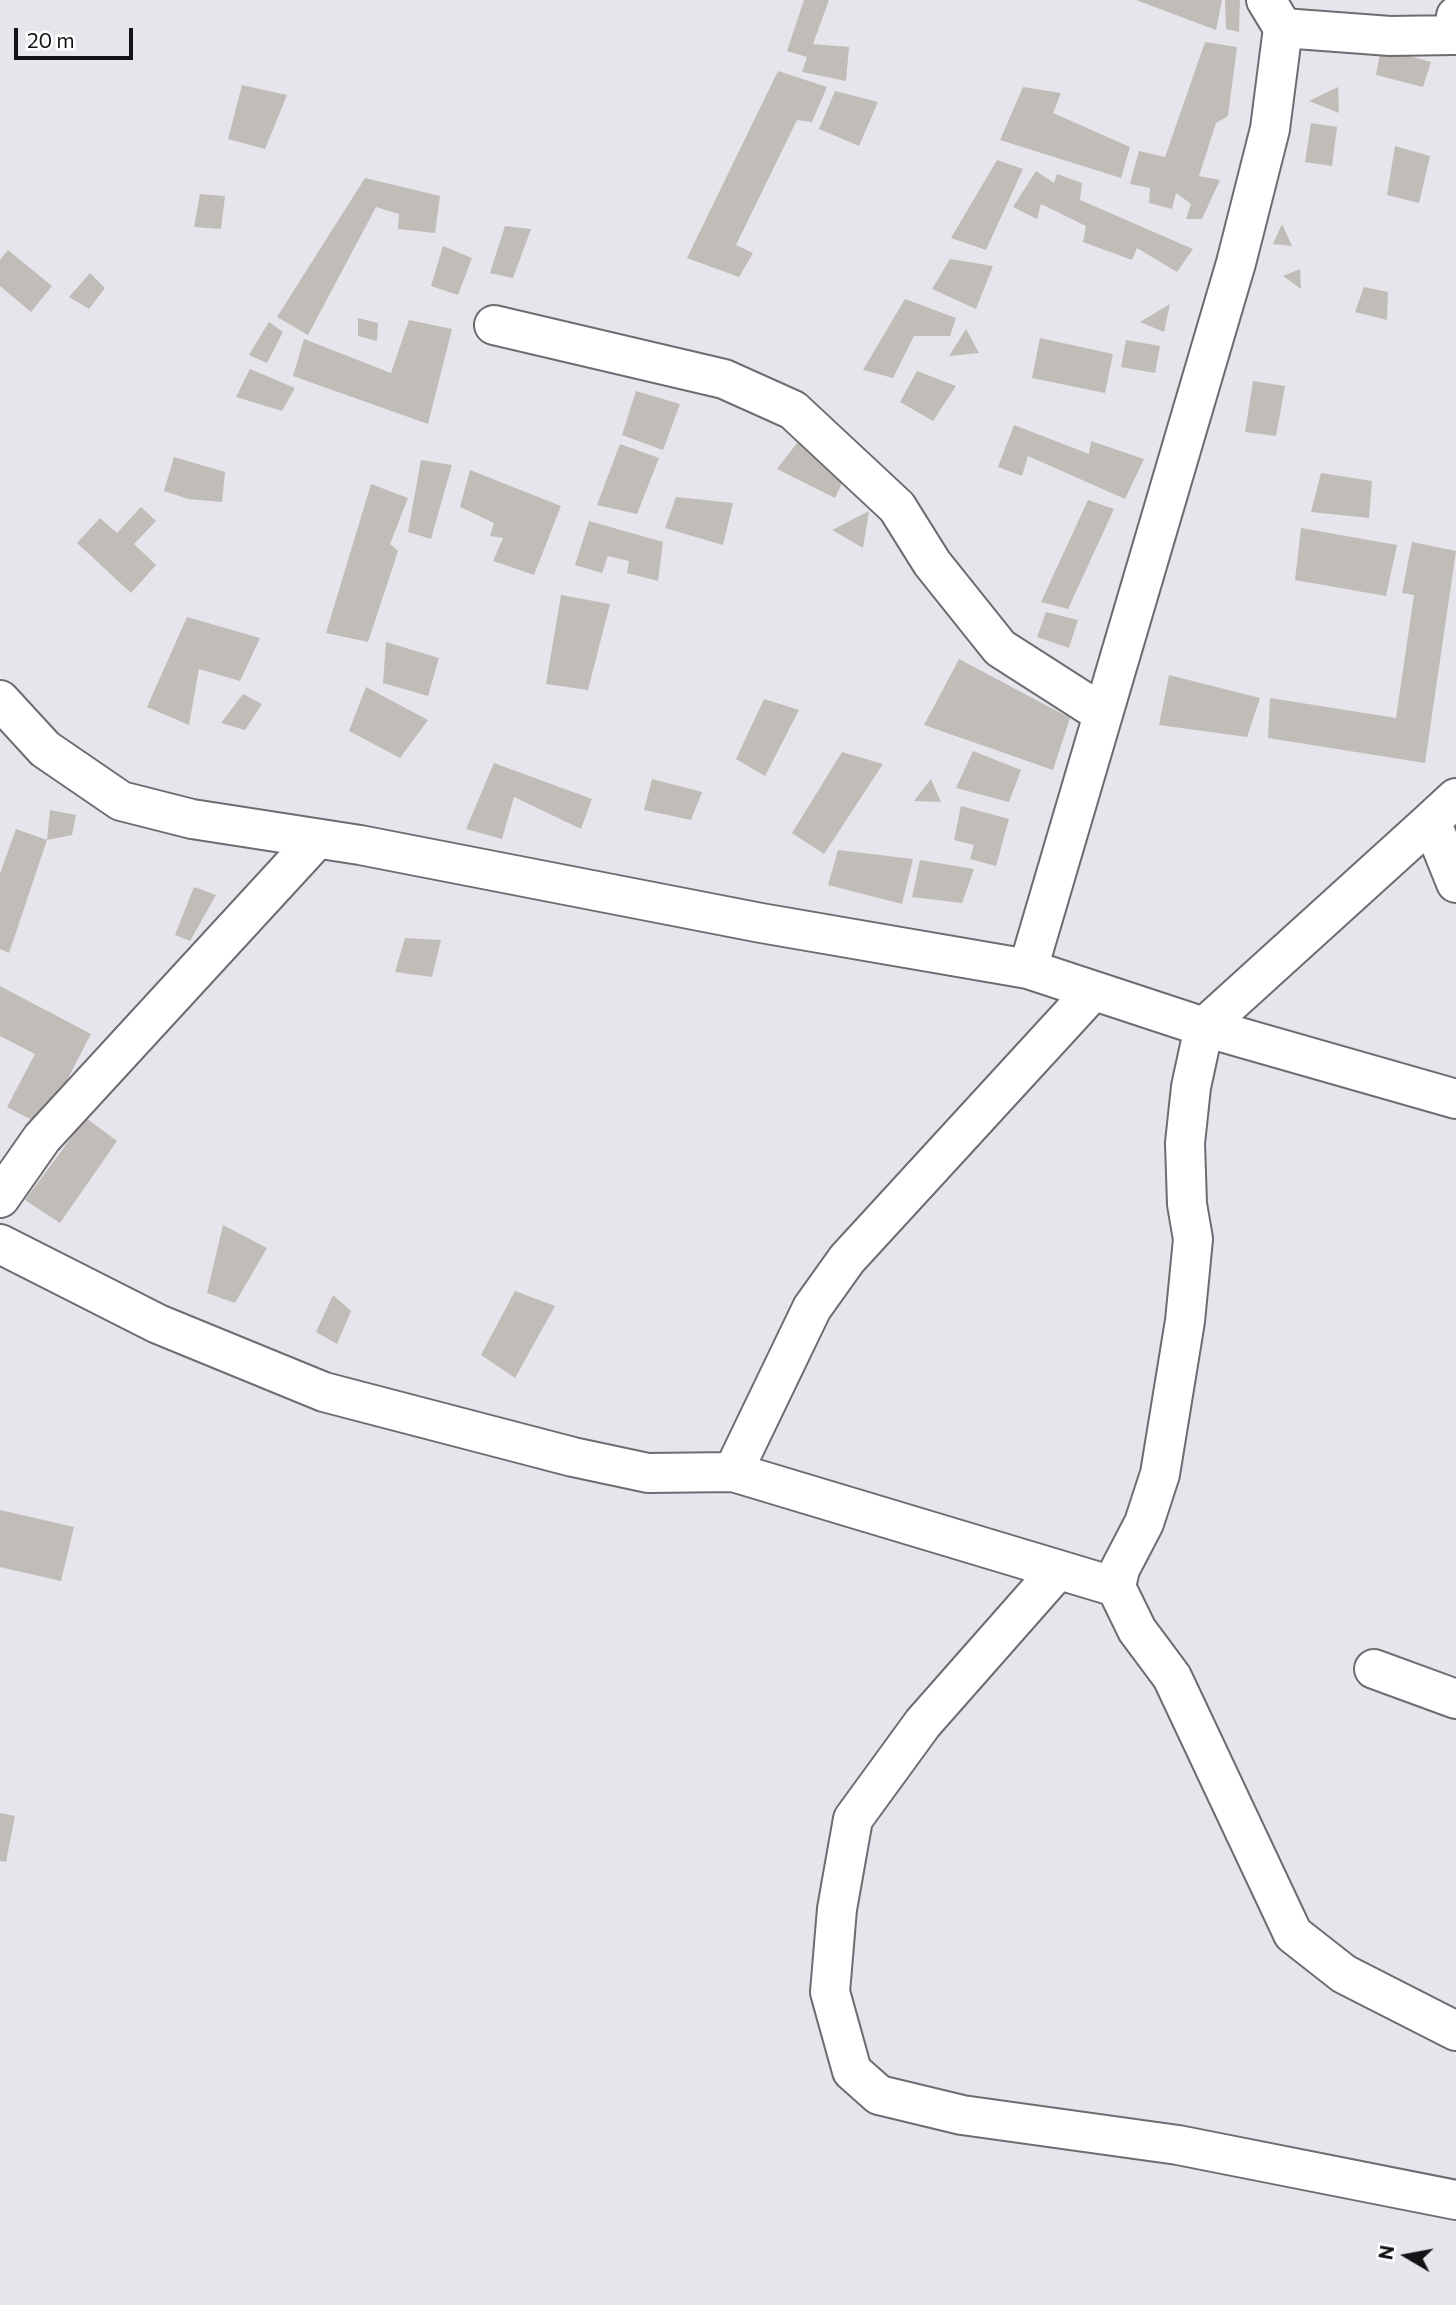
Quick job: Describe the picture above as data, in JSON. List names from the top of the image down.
{
  "scale_bar": "20 m",
  "north": "left"
}
